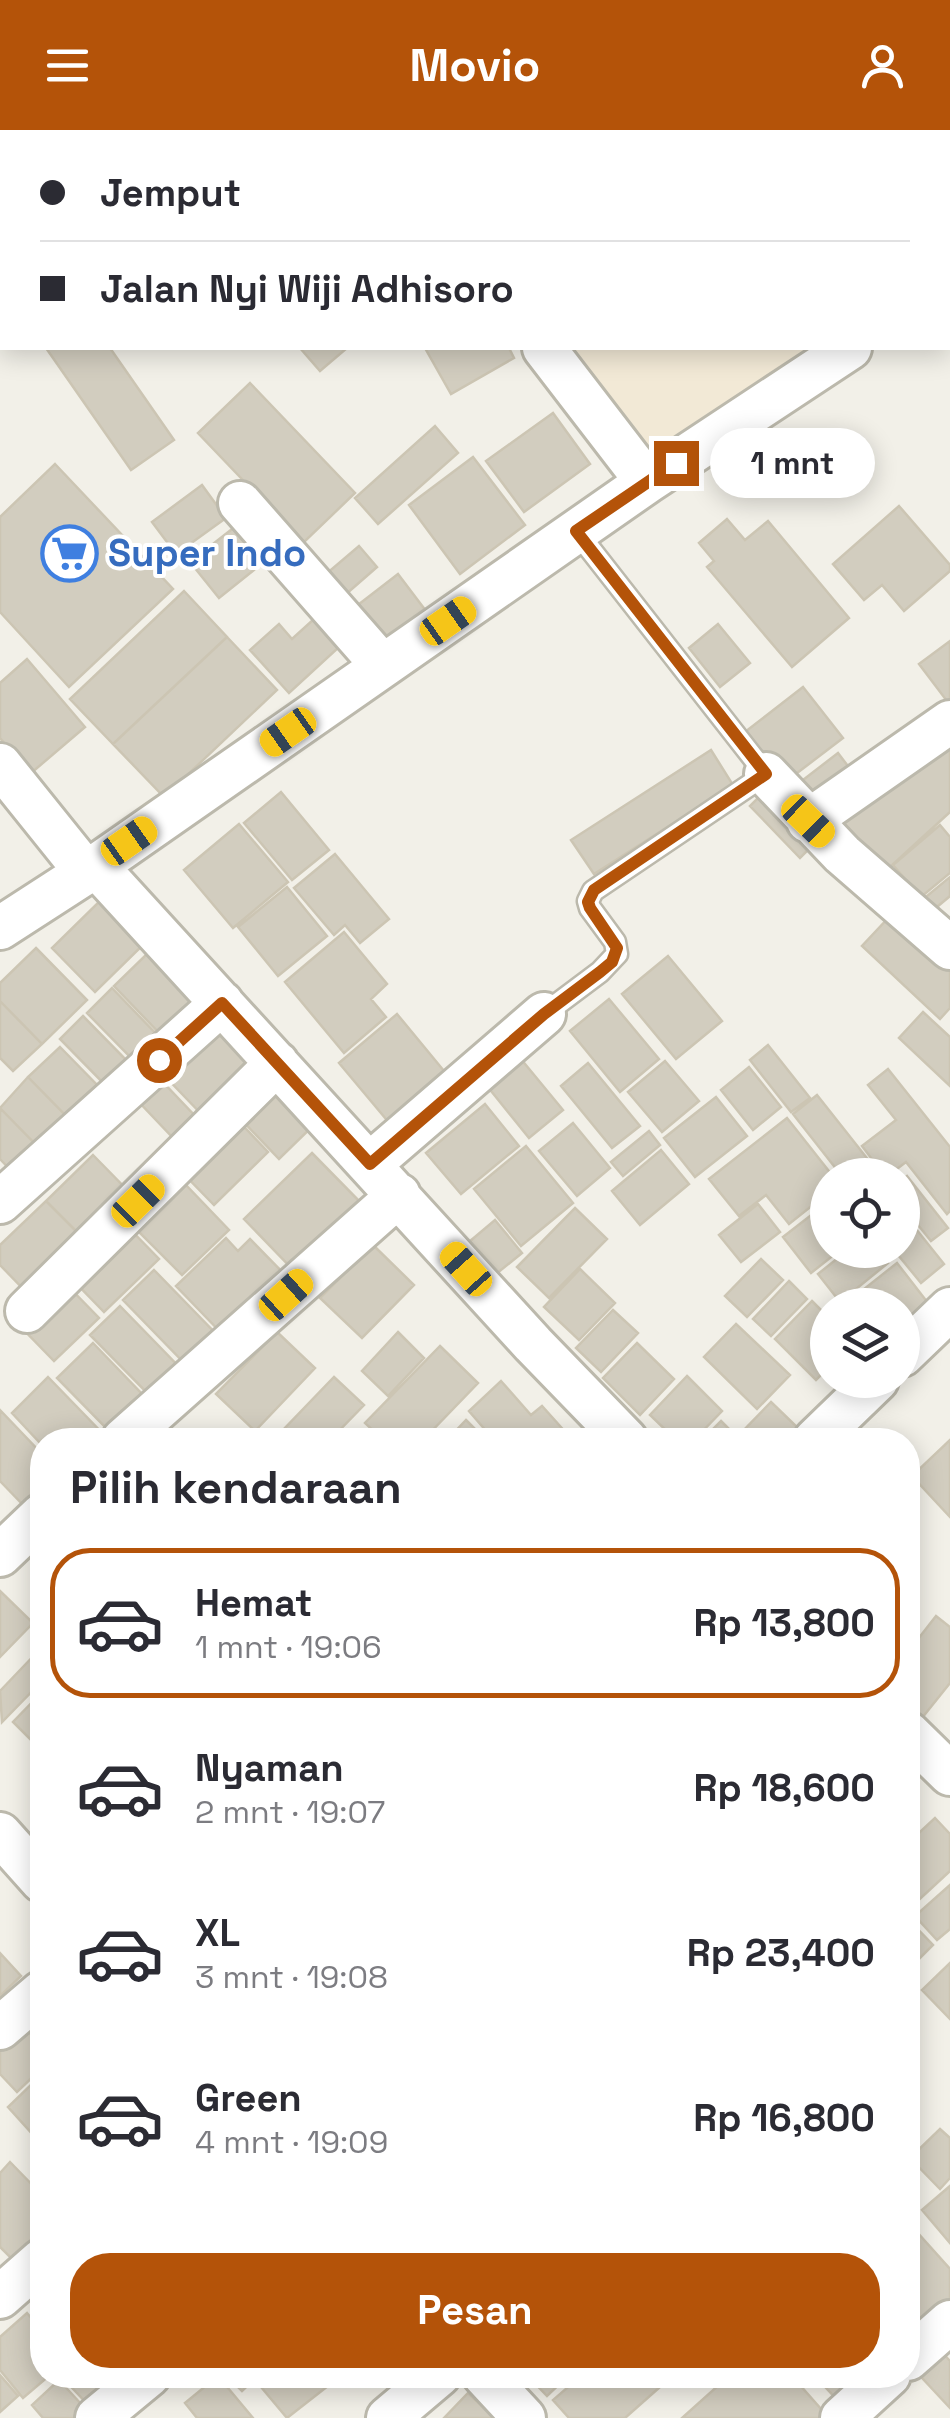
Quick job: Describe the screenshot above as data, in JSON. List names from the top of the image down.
{
  "places": {
    "supermarket": ["Super Indo"]
  },
  "page": {
    "header": "Movio",
    "banner": ["Jemput", "Jalan Nyi Wiji Adhisoro"],
    "bubble": "1 mnt",
    "heading": "Pilih kendaraan",
    "list": [
      {
        "name": "Hemat",
        "note": "1 mnt · 19:06",
        "value": "Rp 13,800"
      },
      {
        "name": "Nyaman",
        "note": "2 mnt · 19:07",
        "value": "Rp 18,600"
      },
      {
        "name": "XL",
        "note": "3 mnt · 19:08",
        "value": "Rp 23,400"
      },
      {
        "name": "Green",
        "note": "4 mnt · 19:09",
        "value": "Rp 16,800"
      }
    ],
    "buttons": "Pesan"
  }
}
